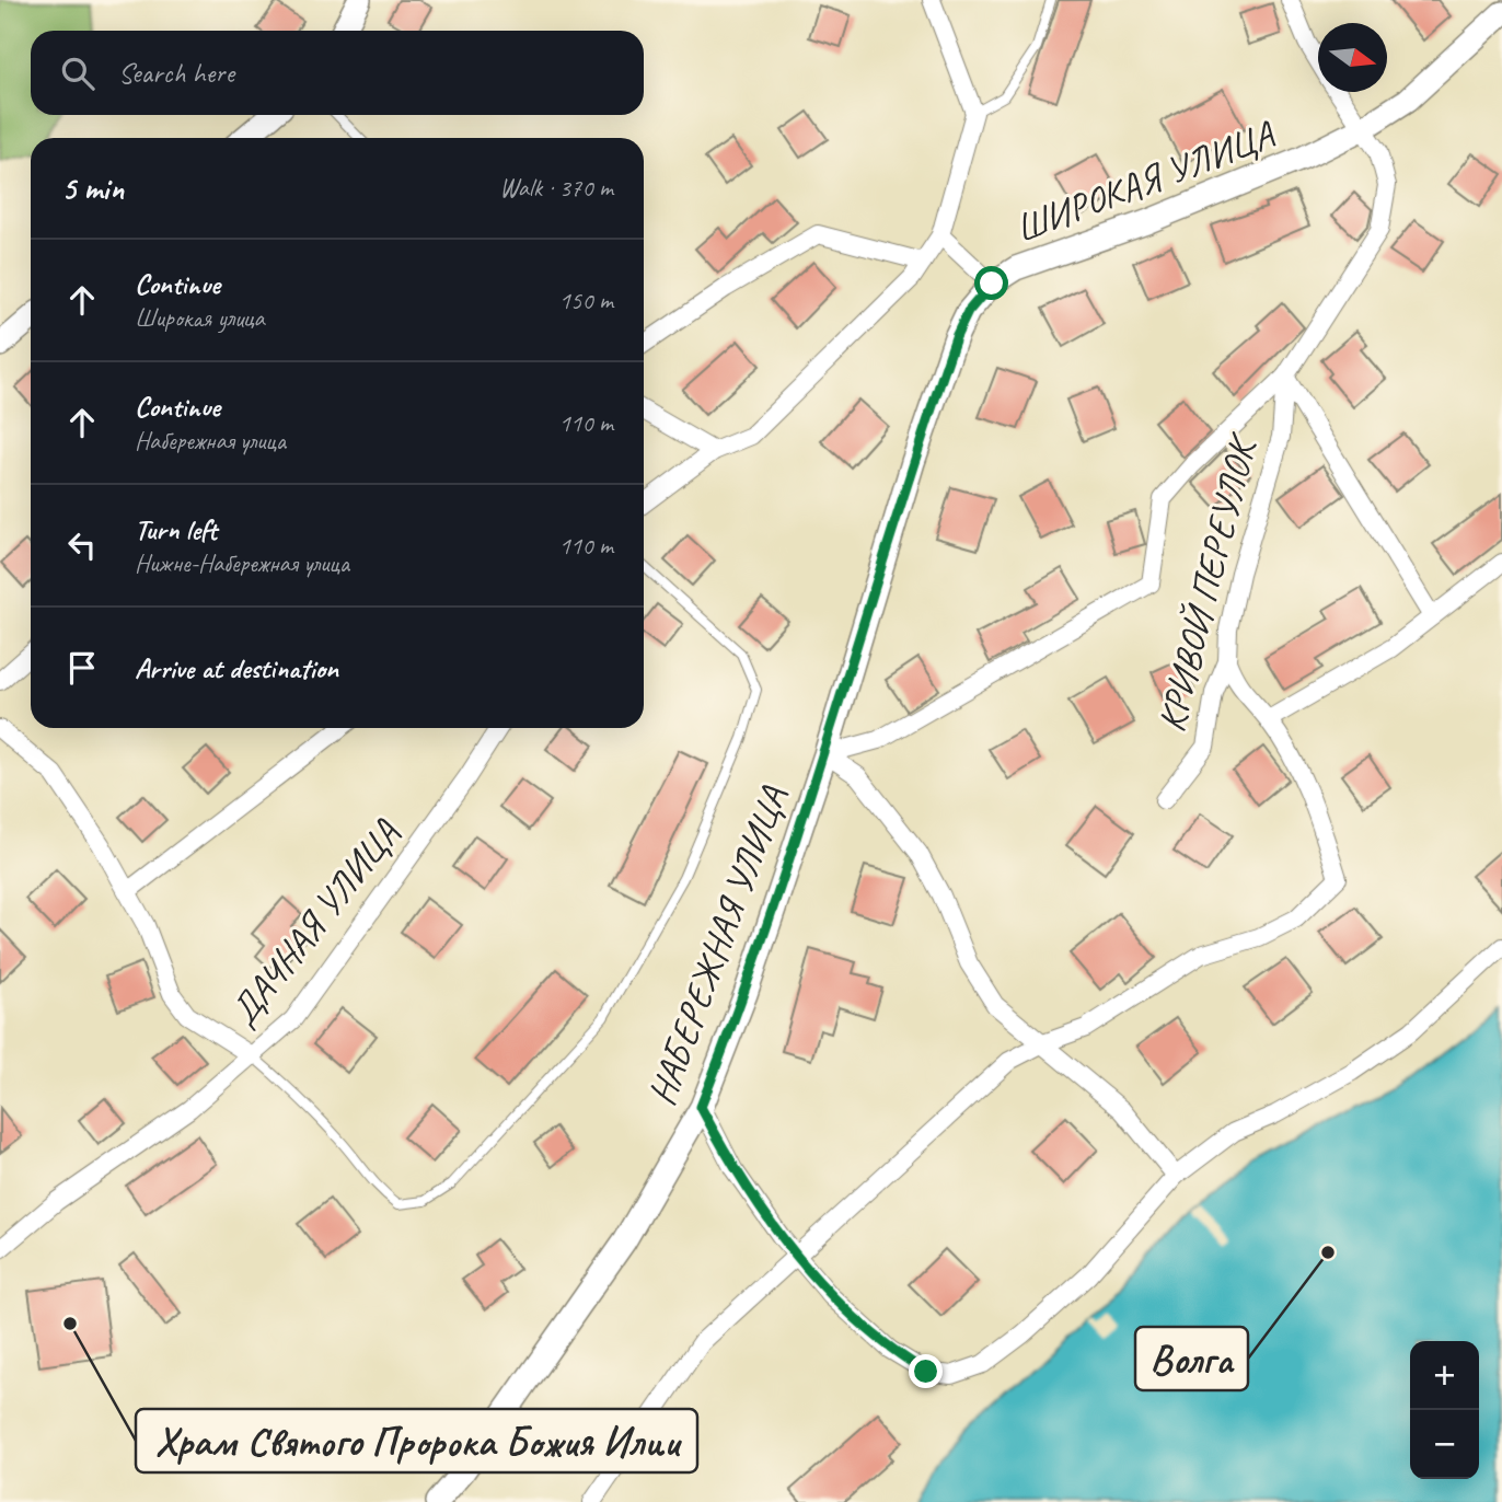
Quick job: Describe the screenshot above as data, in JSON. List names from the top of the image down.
{
  "streets": {
    "street": [
      "ШИРОКАЯ УЛИЦА",
      "КРИВОЙ ПЕРЕУЛОК",
      "ДАЧНАЯ УЛИЦА",
      "НАБЕРЕЖНАЯ УЛИЦА"
    ]
  },
  "crossings": [
    ["ШИРОКАЯ УЛИЦА", "КРИВОЙ ПЕРЕУЛОК"],
    ["ШИРОКАЯ УЛИЦА", "НАБЕРЕЖНАЯ УЛИЦА"],
    ["КРИВОЙ ПЕРЕУЛОК", "НАБЕРЕЖНАЯ УЛИЦА"]
  ],
  "places": ["Волга", "Храм Святого Пророка Божия Илии"],
  "north": "right",
  "page": {
    "search": "Search here",
    "heading": ["5 min", "Walk · 370 m"],
    "list": [
      ["Continue", "Широкая улица", "150 m"],
      ["Continue", "Набережная улица", "110 m"],
      ["Turn left", "Нижне-Набережная улица", "110 m"],
      "Arrive at destination"
    ],
    "map_buttons": ["+", "−"]
  }
}
